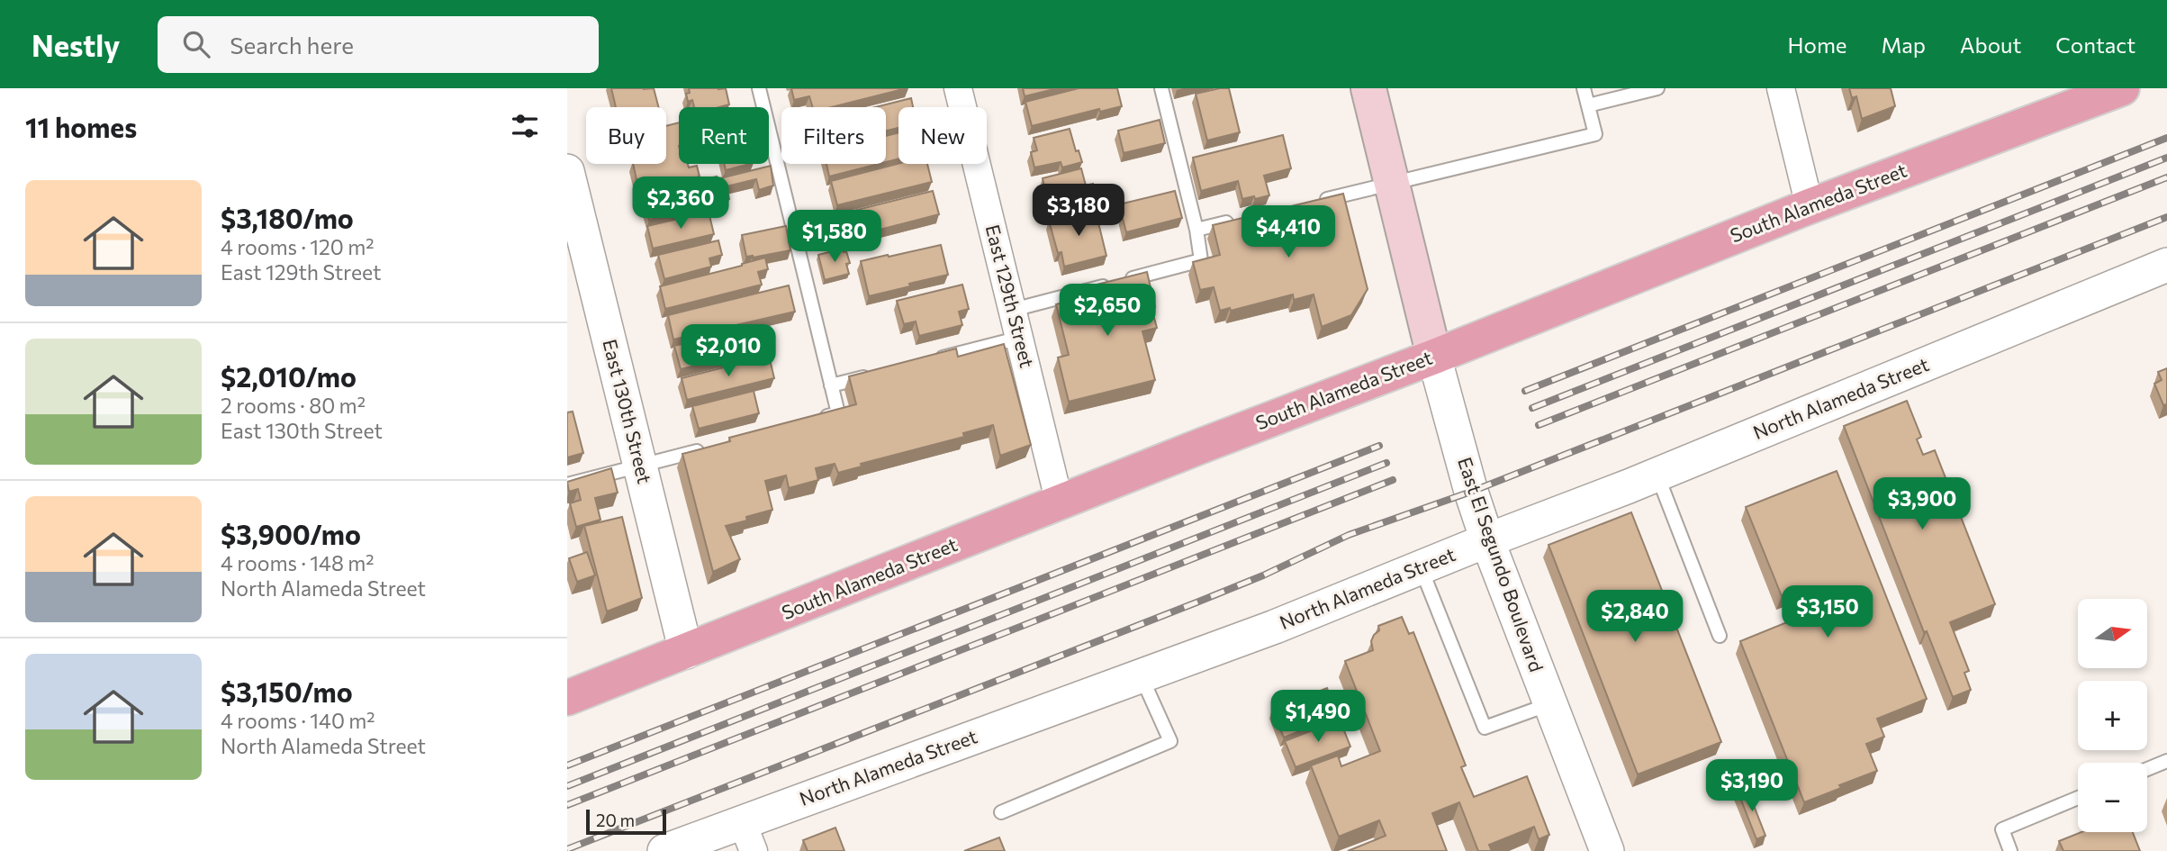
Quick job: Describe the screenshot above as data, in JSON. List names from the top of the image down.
{
  "streets": {
    "main road": ["South Alameda Street", "East El Segundo Boulevard"],
    "street": ["East 129th Street", "North Alameda Street", "East 130th Street"]
  },
  "crossings": [
    ["South Alameda Street", "East 129th Street"],
    ["South Alameda Street", "East 130th Street"],
    ["South Alameda Street", "East El Segundo Boulevard"],
    ["North Alameda Street", "East El Segundo Boulevard"]
  ],
  "scale_bar": "20 m",
  "north": "right",
  "page": {
    "header": "Nestly",
    "search": "Search here",
    "nav": [
      "Home",
      "Map",
      "About",
      "Contact"
    ],
    "heading": "11 homes",
    "chip": [
      "Buy",
      "Rent",
      "Filters",
      "New"
    ],
    "list": [
      {
        "name": "$3,180/mo",
        "note": "4 rooms · 120 m² · East 129th Street"
      },
      {
        "name": "$2,010/mo",
        "note": "2 rooms · 80 m² · East 130th Street"
      },
      {
        "name": "$3,900/mo",
        "note": "4 rooms · 148 m² · North Alameda Street"
      },
      {
        "name": "$3,150/mo",
        "note": "4 rooms · 140 m² · North Alameda Street"
      }
    ],
    "price": [
      "$2,360",
      "$3,180",
      "$4,410",
      "$1,580",
      "$2,650",
      "$2,010",
      "$3,900",
      "$3,150",
      "$2,840",
      "$1,490",
      "$3,190"
    ],
    "map_buttons": ["+", "−"],
    "scale": "20 m"
  }
}
